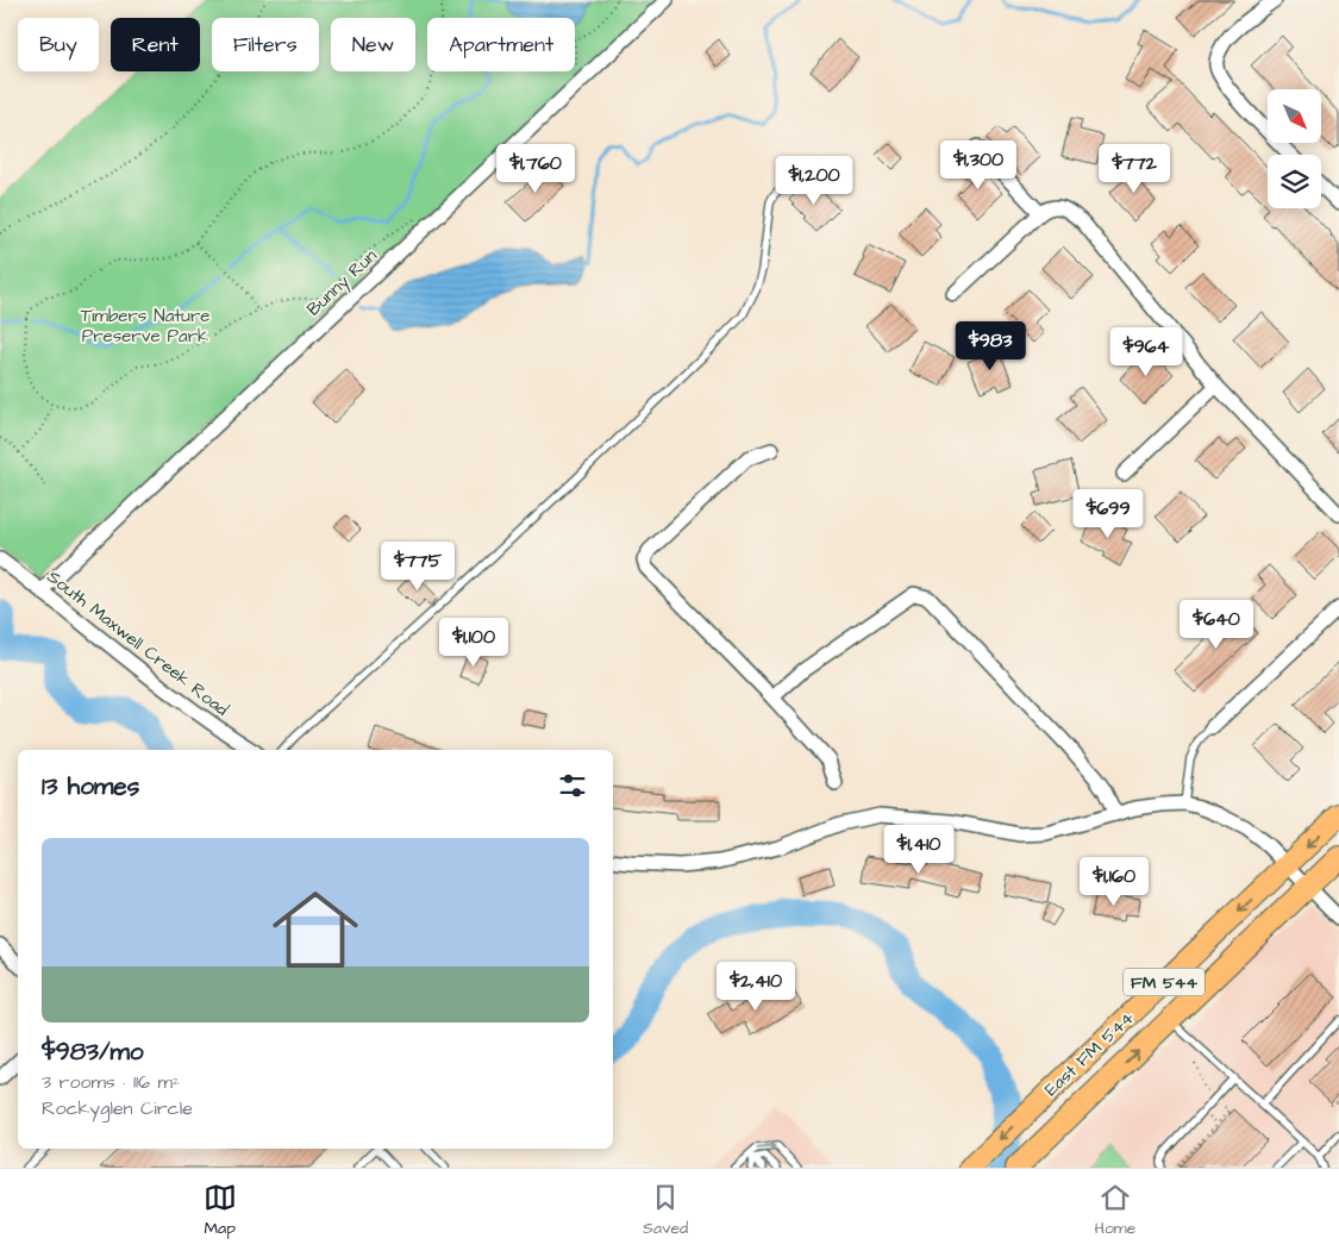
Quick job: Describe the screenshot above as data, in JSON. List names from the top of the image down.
{
  "streets": {
    "main road": ["FM 544", "East FM 544"],
    "street": ["Bunny Run", "South Maxwell Creek Road"]
  },
  "crossings": [
    ["Bunny Run", "South Maxwell Creek Road"]
  ],
  "parks": ["Timbers Nature Preserve Park"],
  "north": "bottom right",
  "page": {
    "chip": [
      "Buy",
      "Rent",
      "Filters",
      "New",
      "Apartment"
    ],
    "price": [
      "$1,300",
      "$1,760",
      "$772",
      "$1,200",
      "$983",
      "$964",
      "$699",
      "$775",
      "$640",
      "$1,100",
      "$1,410",
      "$1,160",
      "$2,410"
    ],
    "heading": "13 homes",
    "list": [
      {
        "name": "$983/mo",
        "note": "3 rooms · 116 m² · Rockyglen Circle"
      }
    ],
    "tabs": ["Map", "Saved", "Home"]
  }
}
